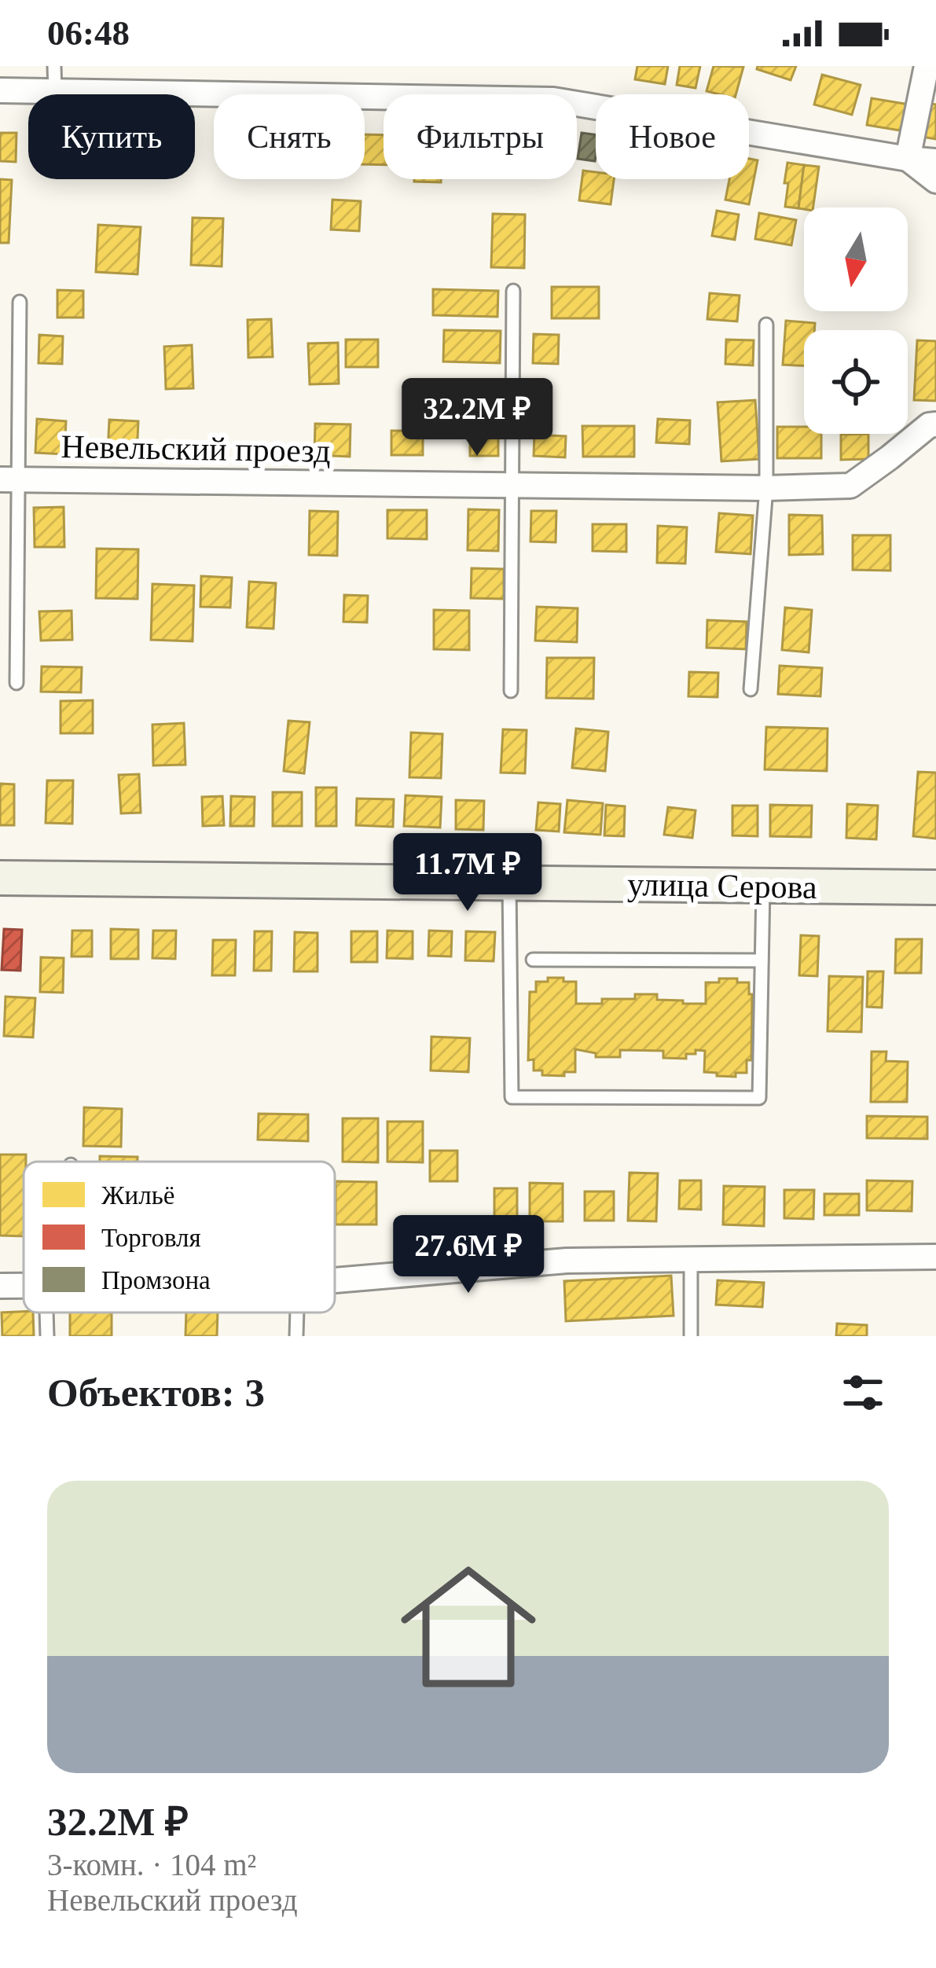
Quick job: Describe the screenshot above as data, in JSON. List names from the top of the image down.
{
  "streets": {
    "main road": ["улица Серова"],
    "street": ["Невельский проезд"]
  },
  "legend": ["Жильё", "Торговля", "Промзона"],
  "north": "bottom",
  "page": {
    "status": "06:48",
    "chip": [
      "Купить",
      "Снять",
      "Фильтры",
      "Новое"
    ],
    "price": ["32.2M ₽", "11.7M ₽", "27.6M ₽"],
    "heading": "Объектов: 3",
    "list": [
      {
        "name": "32.2M ₽",
        "note": "3-комн. · 104 m² · Невельский проезд"
      }
    ]
  }
}
